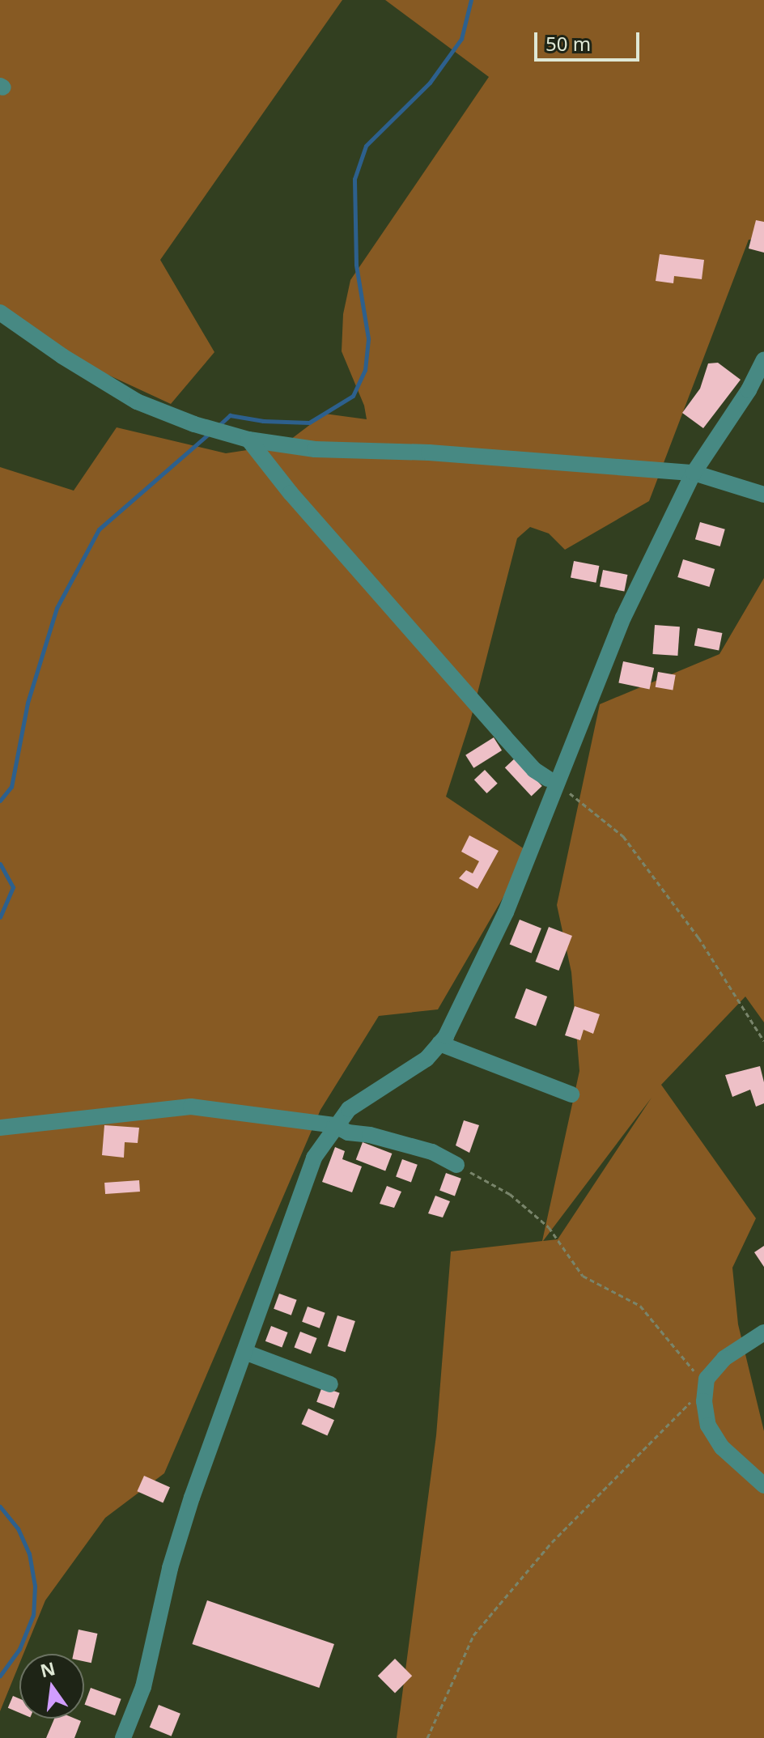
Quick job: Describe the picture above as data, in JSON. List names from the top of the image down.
{
  "scale_bar": "50 m",
  "north": "top"
}
